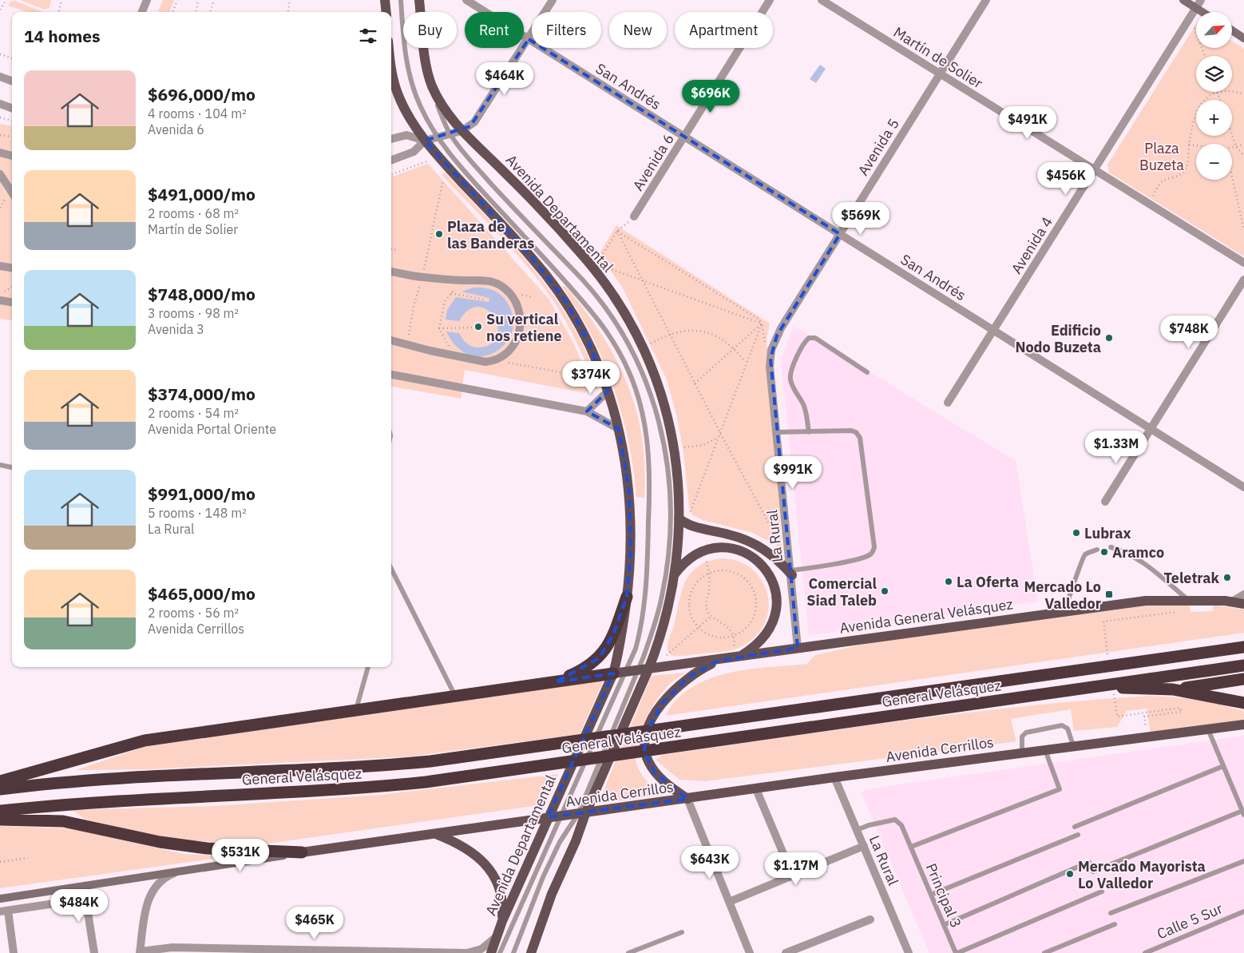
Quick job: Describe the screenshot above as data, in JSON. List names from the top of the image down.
{
  "streets": {
    "highway": ["General Velásquez"],
    "main road": ["Avenida Departamental", "Avenida General Velásquez", "Avenida Cerrillos"],
    "street": [
      "Martín de Solier",
      "San Andrés",
      "Avenida 5",
      "Avenida 6",
      "Avenida 4",
      "La Rural"
    ],
    "lane": ["Principal 3", "Calle 5 Sur"]
  },
  "crossings": [
    ["Martín de Solier", "Avenida 5"],
    ["Martín de Solier", "Avenida 4"],
    ["San Andrés", "Avenida 5"],
    ["San Andrés", "Avenida 6"],
    ["San Andrés", "Avenida 4"],
    ["Avenida 5", "La Rural"],
    ["Avenida Departamental", "Avenida General Velásquez"],
    ["Avenida Departamental", "Avenida Cerrillos"],
    ["La Rural", "Avenida General Velásquez"],
    ["La Rural", "Avenida Cerrillos"],
    ["La Rural", "Principal 3"]
  ],
  "parks": ["Plaza Buzeta"],
  "places": {
    "other": [
      "Plaza de las Banderas",
      "Su vertical nos retiene",
      "Edificio Nodo Buzeta",
      "Lubrax",
      "Aramco",
      "Teletrak",
      "La Oferta",
      "Comercial Siad Taleb",
      "Mercado Mayorista Lo Valledor"
    ],
    "transit": ["Mercado Lo Valledor"]
  },
  "north": "top right",
  "page": {
    "map_buttons": ["+", "−"],
    "chip": [
      "Buy",
      "Rent",
      "Filters",
      "New",
      "Apartment"
    ],
    "heading": "14 homes",
    "list": [
      {
        "name": "$696,000/mo",
        "note": "4 rooms · 104 m² · Avenida 6"
      },
      {
        "name": "$491,000/mo",
        "note": "2 rooms · 68 m² · Martín de Solier"
      },
      {
        "name": "$748,000/mo",
        "note": "3 rooms · 98 m² · Avenida 3"
      },
      {
        "name": "$374,000/mo",
        "note": "2 rooms · 54 m² · Avenida Portal Oriente"
      },
      {
        "name": "$991,000/mo",
        "note": "5 rooms · 148 m² · La Rural"
      },
      {
        "name": "$465,000/mo",
        "note": "2 rooms · 56 m² · Avenida Cerrillos"
      }
    ],
    "price": [
      "$464K",
      "$696K",
      "$491K",
      "$456K",
      "$569K",
      "$748K",
      "$374K",
      "$1.33M",
      "$991K",
      "$531K",
      "$643K",
      "$1.17M",
      "$484K",
      "$465K"
    ]
  }
}
